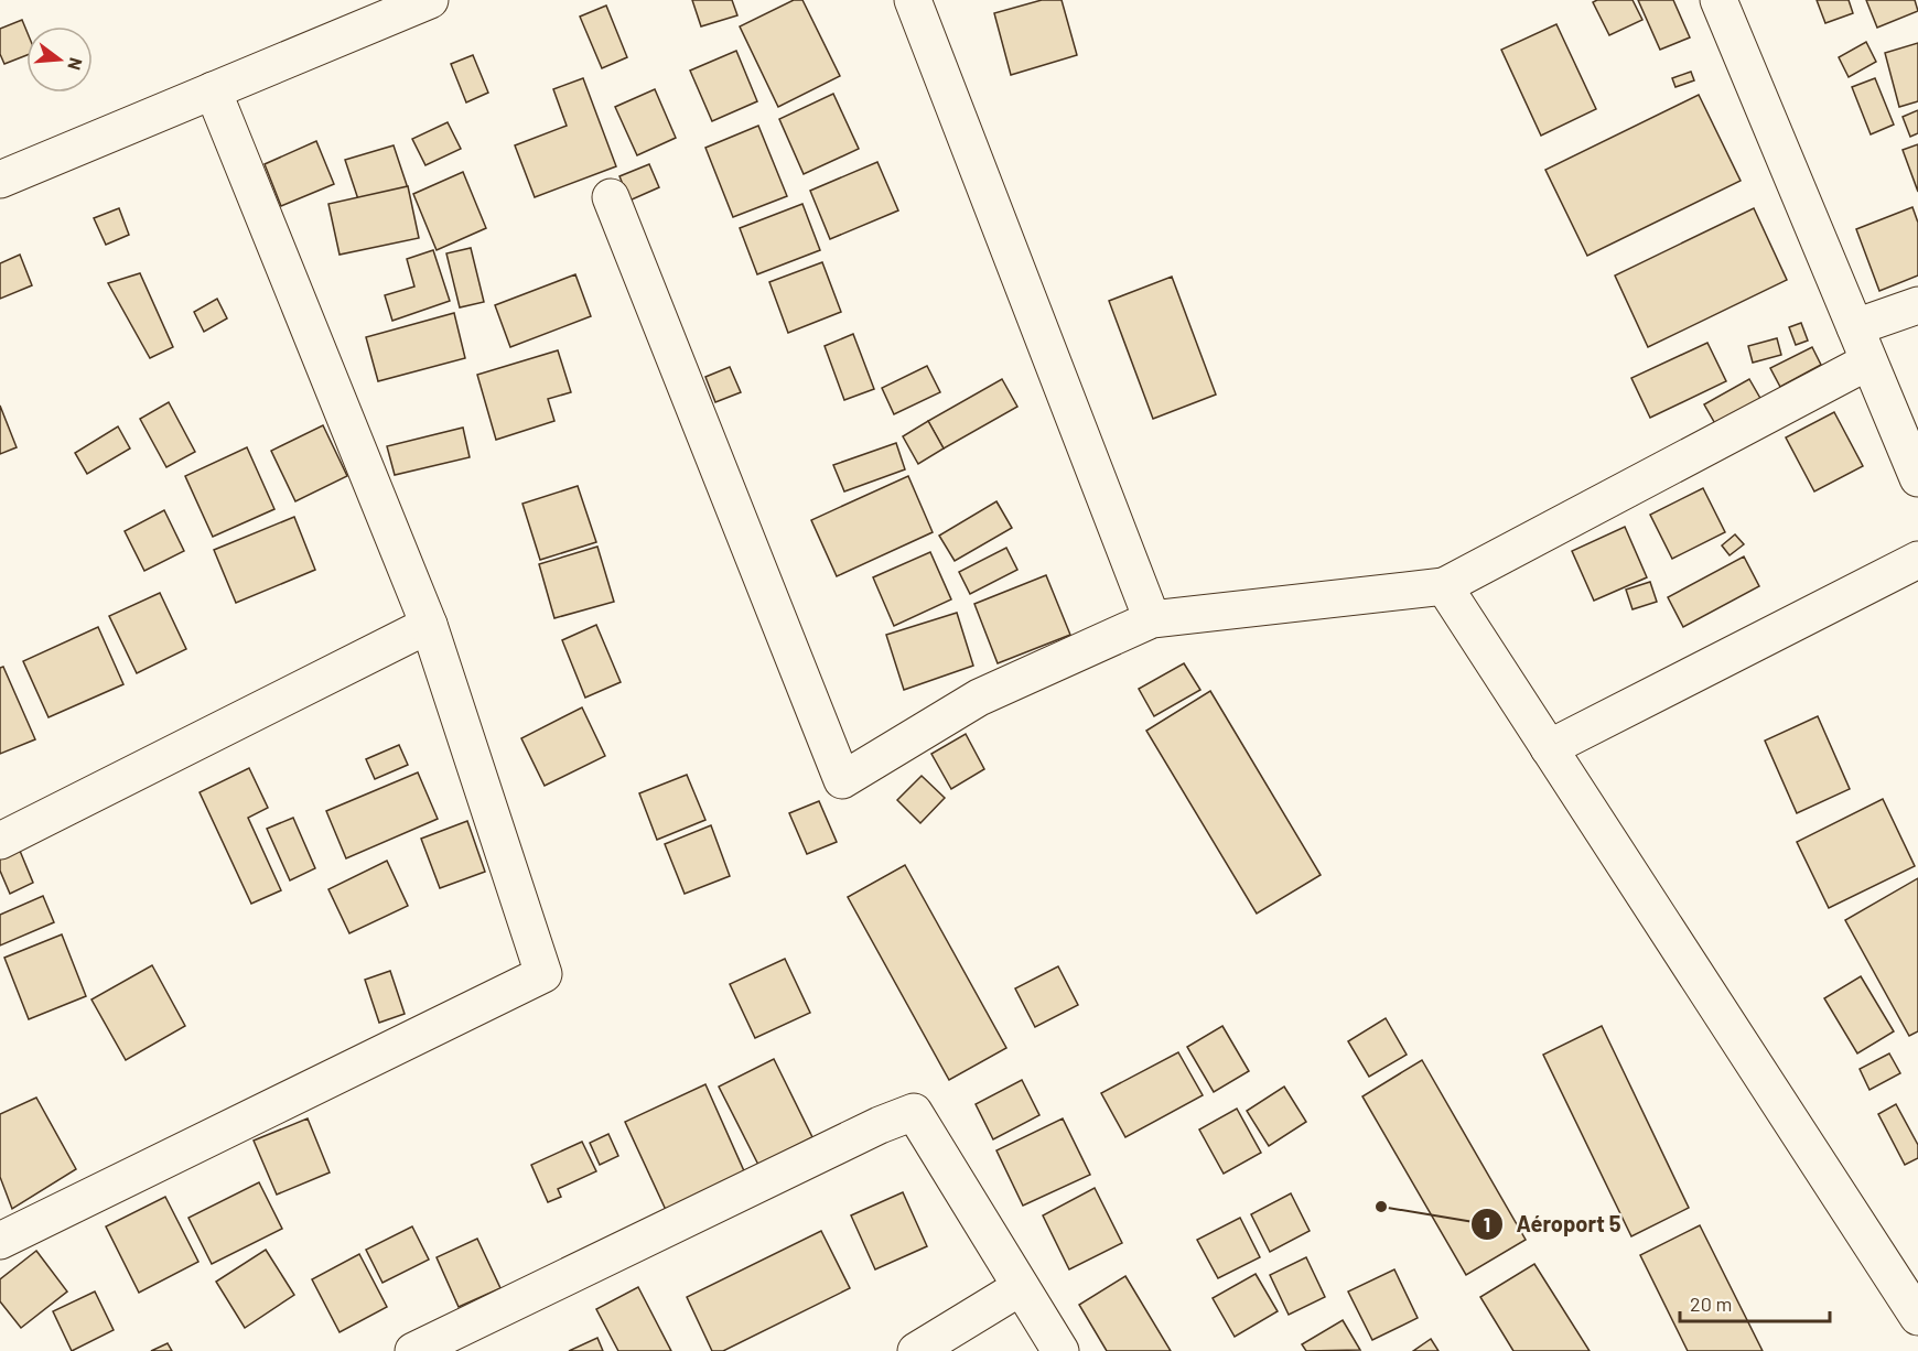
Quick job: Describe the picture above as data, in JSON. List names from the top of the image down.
{
  "places": ["Aéroport 5"],
  "scale_bar": "20 m",
  "north": "right"
}
